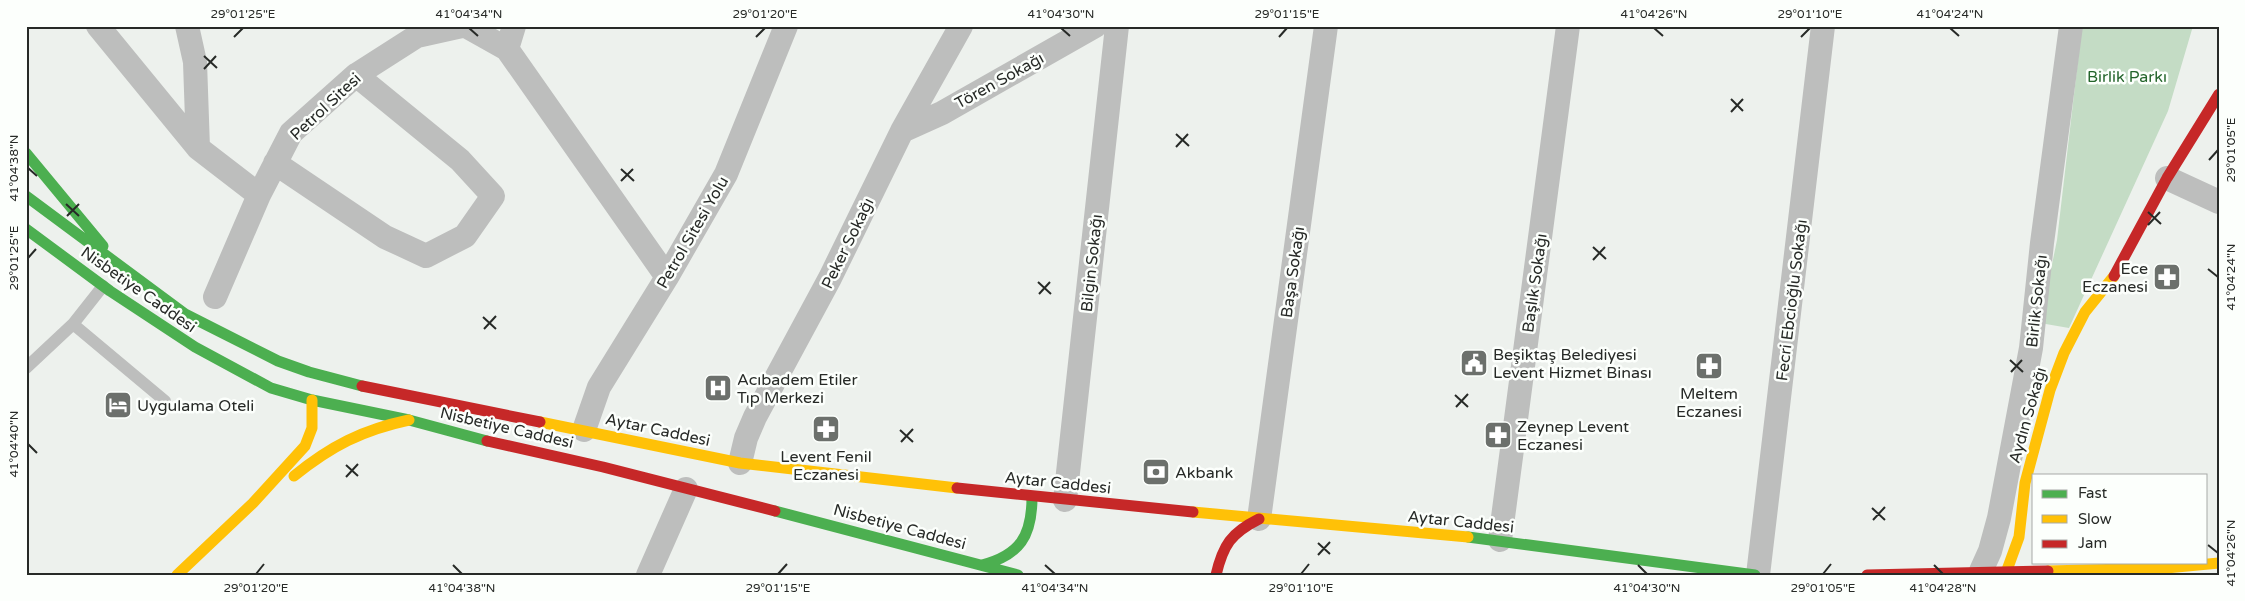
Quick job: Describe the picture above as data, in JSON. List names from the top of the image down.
{
  "streets": {
    "main road": ["Nisbetiye Caddesi", "Aydın Sokağı", "Aytar Caddesi"],
    "street": [
      "Tören Sokağı",
      "Petrol Sitesi",
      "Petrol Sitesi Yolu",
      "Peker Sokağı",
      "Bilgin Sokağı",
      "Başa Sokağı",
      "Başlık Sokağı",
      "Fecri Ebcioğlu Sokağı",
      "Birlik Sokağı"
    ]
  },
  "crossings": [
    ["Tören Sokağı", "Peker Sokağı"],
    ["Petrol Sitesi", "Petrol Sitesi Yolu"],
    ["Petrol Sitesi Yolu", "Aytar Caddesi"],
    ["Peker Sokağı", "Aytar Caddesi"],
    ["Bilgin Sokağı", "Aytar Caddesi"],
    ["Başa Sokağı", "Aytar Caddesi"],
    ["Başlık Sokağı", "Aytar Caddesi"],
    ["Nisbetiye Caddesi", "Aytar Caddesi"],
    ["Fecri Ebcioğlu Sokağı", "Aytar Caddesi"]
  ],
  "parks": ["Birlik Parkı"],
  "places": {
    "pharmacy": [
      "Ece Eczanesi",
      "Meltem Eczanesi",
      "Levent Fenil Eczanesi",
      "Zeynep Levent Eczanesi"
    ],
    "public building": ["Beşiktaş Belediyesi Levent Hizmet Binası"],
    "hospital": ["Acıbadem Etiler Tıp Merkezi"],
    "hotel": ["Uygulama Oteli"],
    "bank": ["Akbank"]
  },
  "legend": ["Fast", "Slow", "Jam"],
  "coordinates": [
    "29°01'25\"E",
    "41°04'34\"N",
    "29°01'20\"E",
    "41°04'30\"N",
    "29°01'15\"E",
    "41°04'26\"N",
    "29°01'10\"E",
    "41°04'24\"N",
    "29°01'05\"E",
    "41°04'38\"N",
    "41°04'40\"N",
    "41°04'28\"N"
  ]
}
